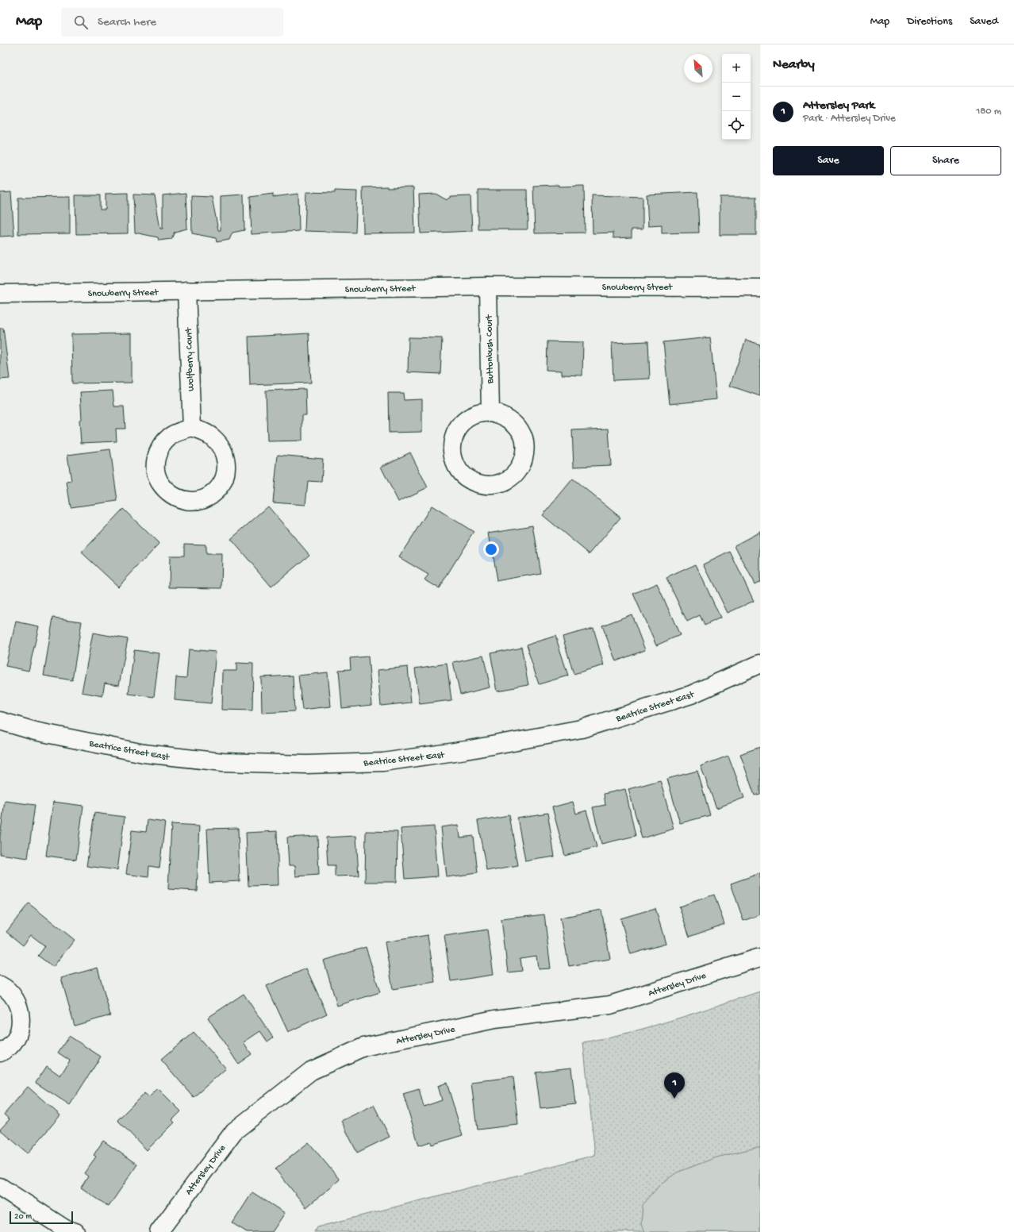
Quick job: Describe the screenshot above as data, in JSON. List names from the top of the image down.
{
  "streets": {
    "street": [
      "Snowberry Street",
      "Buttonbush Court",
      "Wolfberry Court",
      "Beatrice Street East",
      "Attersley Drive"
    ]
  },
  "crossings": [
    ["Snowberry Street", "Buttonbush Court"],
    ["Snowberry Street", "Wolfberry Court"]
  ],
  "scale_bar": "20 m",
  "north": "top left",
  "page": {
    "header": "Map",
    "search": "Search here",
    "nav": ["Map", "Directions", "Saved"],
    "heading": "Nearby",
    "map_buttons": ["+", "−"],
    "list": [
      {
        "mark": "1",
        "name": "Attersley Park",
        "note": "Park · Attersley Drive",
        "value": "180 m"
      }
    ],
    "buttons": ["Save", "Share"],
    "pins": "1",
    "scale": "20 m"
  }
}
